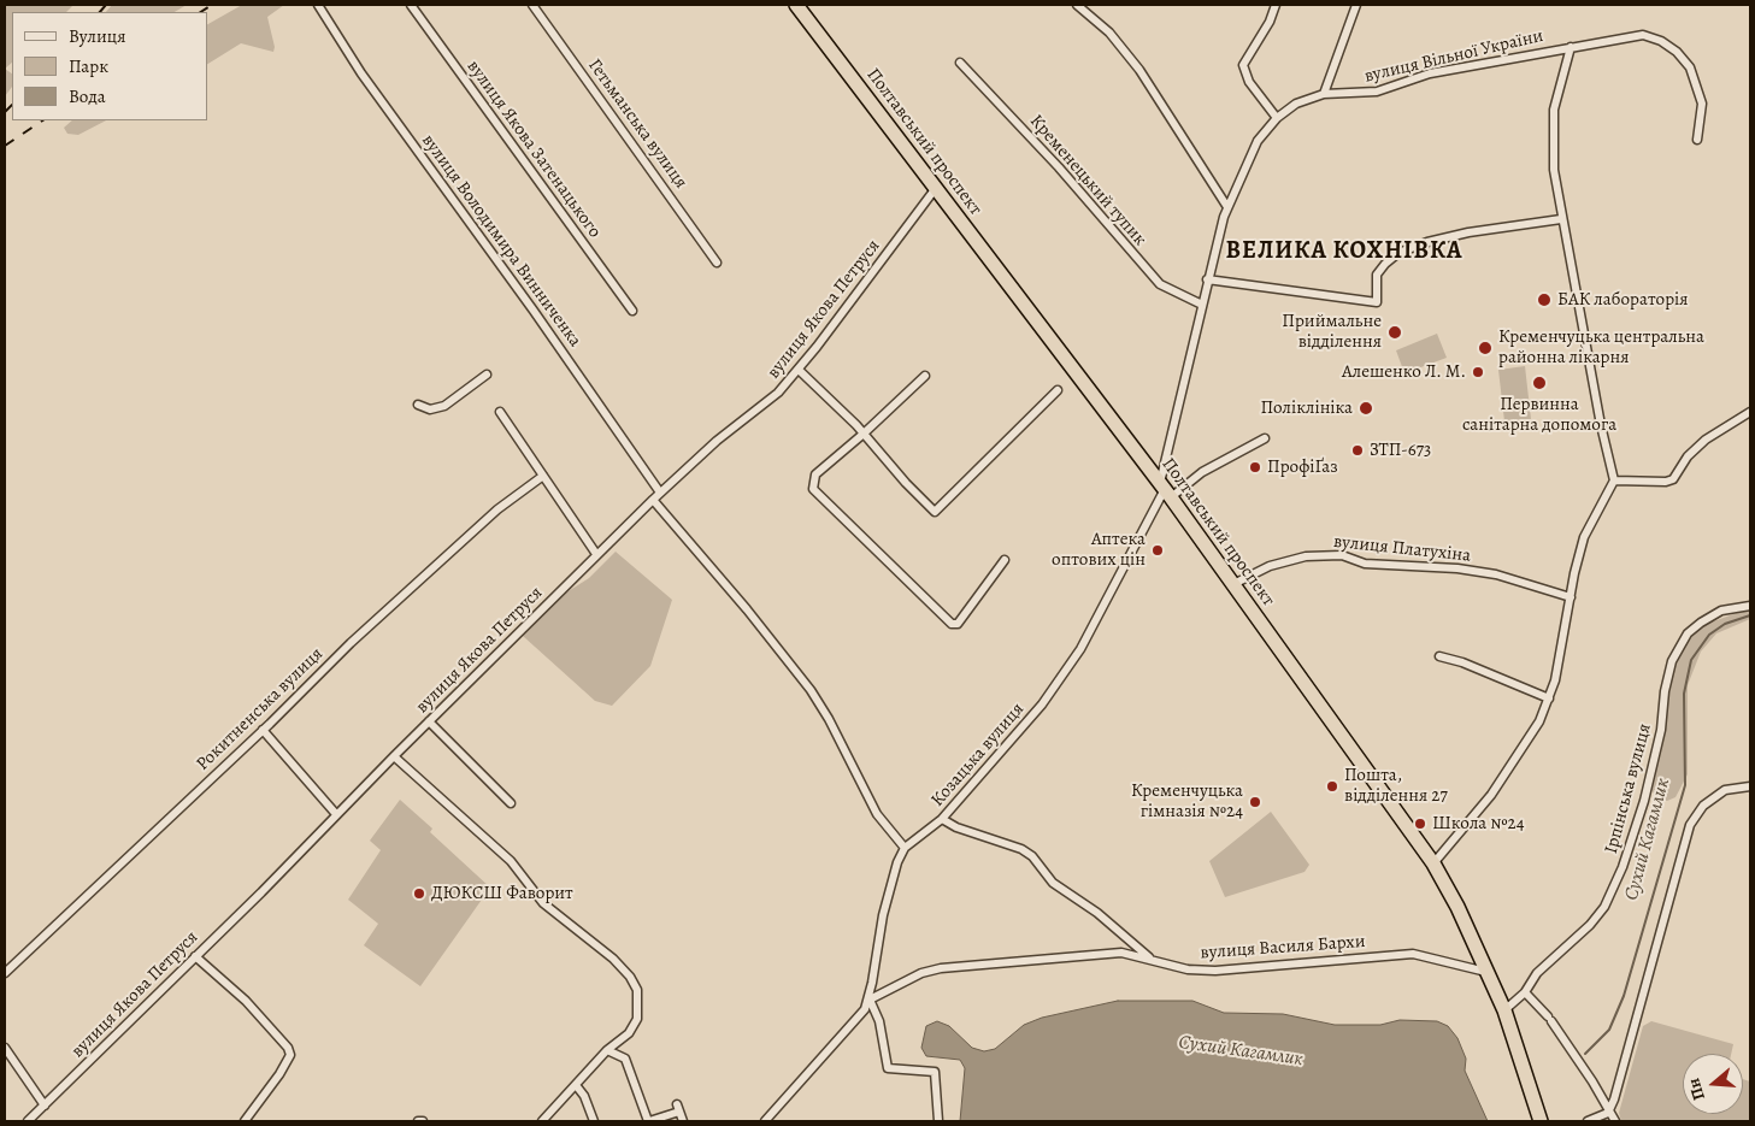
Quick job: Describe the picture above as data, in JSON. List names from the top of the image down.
{
  "streets": {
    "highway": ["Полтавський проспект"],
    "street": [
      "вулиця Вільної України",
      "Гетьманська вулиця",
      "вулиця Якова Затенацького",
      "Кременецький тупик",
      "вулиця Володимира Винниченка",
      "вулиця Якова Петруся",
      "вулиця Платухіна",
      "Рокитненська вулиця",
      "Козацька вулиця",
      "Ірпінська вулиця",
      "вулиця Василя Бархи"
    ]
  },
  "crossings": [
    ["вулиця Вільної України", "Полтавський проспект"],
    ["вулиця Вільної України", "Кременецький тупик"],
    ["вулиця Вільної України", "Козацька вулиця"],
    ["Полтавський проспект", "вулиця Якова Петруся"],
    ["Полтавський проспект", "вулиця Платухіна"],
    ["Полтавський проспект", "Козацька вулиця"],
    ["Полтавський проспект", "Ірпінська вулиця"],
    ["Полтавський проспект", "вулиця Василя Бархи"],
    ["вулиця Володимира Винниченка", "вулиця Якова Петруся"]
  ],
  "districts": ["ВЕЛИКА КОХНІВКА"],
  "water": ["Сухий Кагамлик"],
  "places": [
    "БАК лабораторія",
    "Приймальне відділення",
    "Кременчуцька центральна районна лікарня",
    "Алешенко Л. М.",
    "Первинна санітарна допомога",
    "Поліклініка",
    "ЗТП-673",
    "ПрофіҐаз",
    "Аптека оптових цін",
    "Пошта, відділення 27",
    "Кременчуцька гімназія №24",
    "Школа №24",
    "ДЮКСШ Фаворит"
  ],
  "legend": ["Вулиця", "Парк", "Вода"],
  "north": "left"
}
